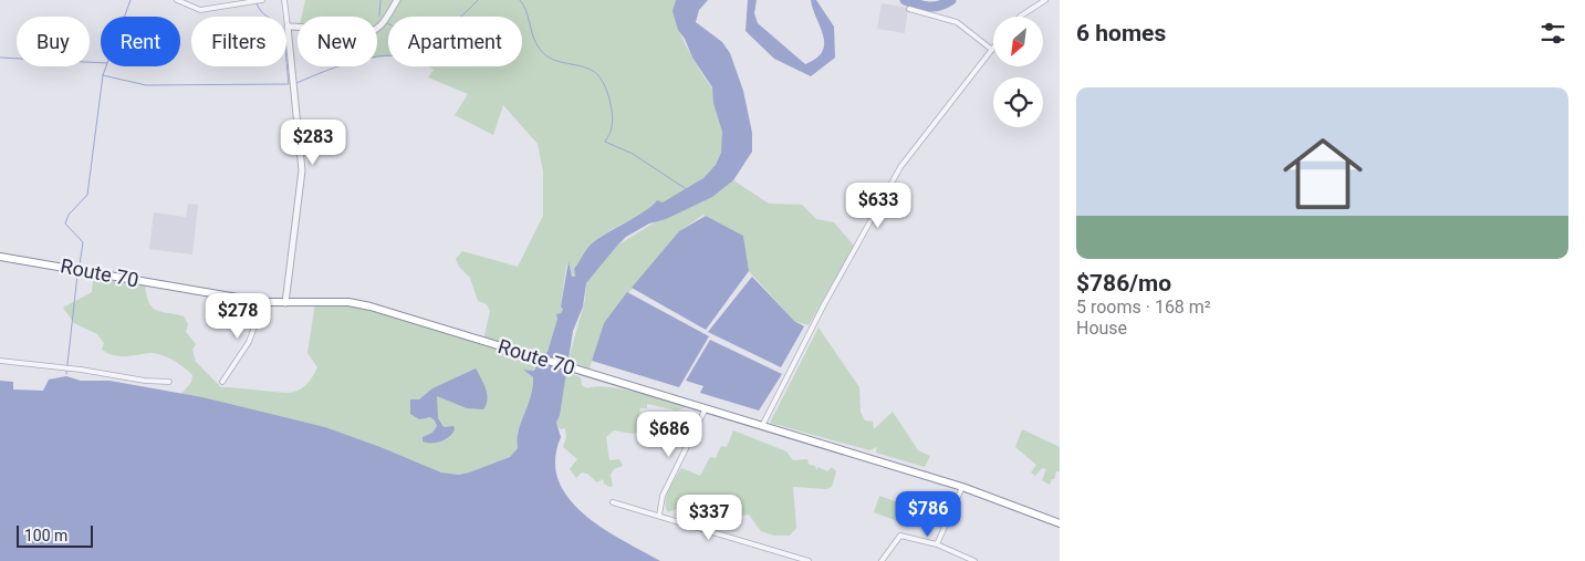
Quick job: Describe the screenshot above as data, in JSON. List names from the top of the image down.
{
  "streets": {
    "highway": ["Route 70"]
  },
  "scale_bar": "100 m",
  "north": "bottom left",
  "page": {
    "heading": "6 homes",
    "chip": [
      "Buy",
      "Rent",
      "Filters",
      "New",
      "Apartment"
    ],
    "list": [
      {
        "name": "$786/mo",
        "note": "5 rooms · 168 m² · House"
      }
    ],
    "price": [
      "$283",
      "$633",
      "$278",
      "$686",
      "$786",
      "$337"
    ],
    "scale": "100 m"
  }
}
